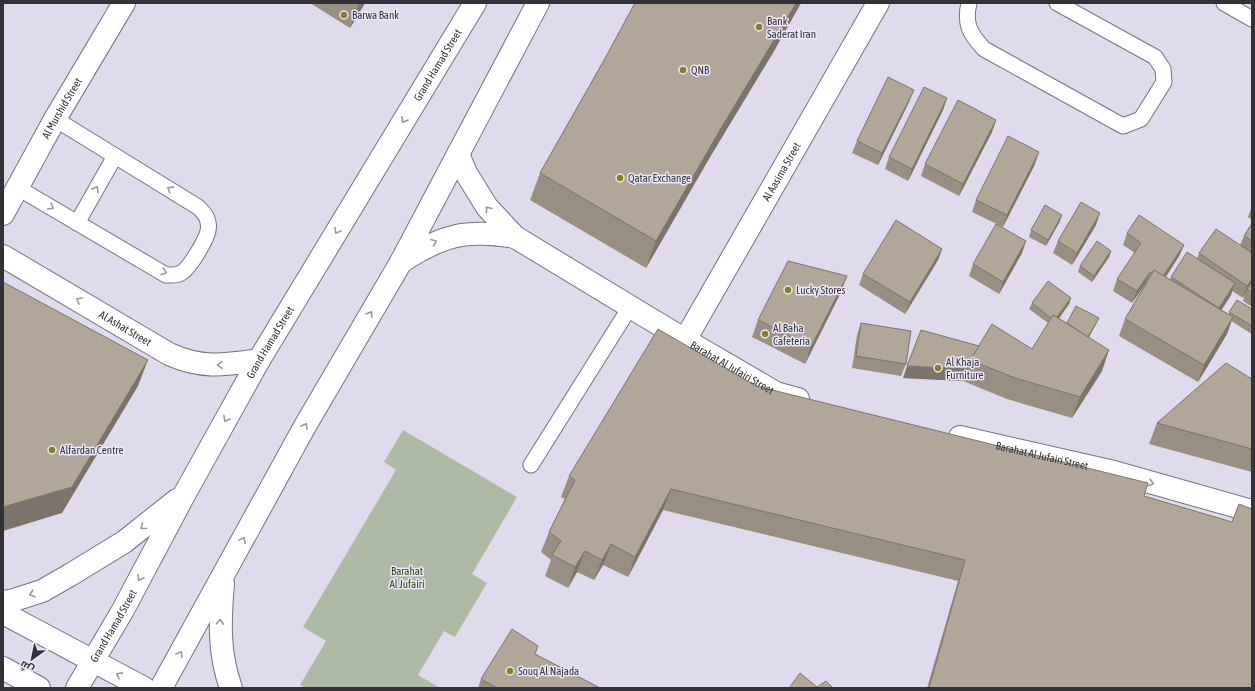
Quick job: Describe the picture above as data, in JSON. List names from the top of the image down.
{
  "streets": {
    "street": [
      "Grand Hamad Street",
      "Al Murshid Street",
      "Al Aasima Street",
      "Al Ashat Street",
      "Barahat Al Jufairi Street"
    ]
  },
  "crossings": [
    ["Grand Hamad Street", "Al Ashat Street"],
    ["Al Aasima Street", "Barahat Al Jufairi Street"]
  ],
  "one_way": ["Al Ashat Street"],
  "parks": ["Barahat Al Jufairi"],
  "places": [
    "Barwa Bank",
    "Bank Saderat Iran",
    "QNB",
    "Qatar Exchange",
    "Lucky Stores",
    "Al Baha Cafeteria",
    "Al Khaja Furniture",
    "Alfardan Centre",
    "Souq Al Najada"
  ],
  "north": "bottom left"
}
